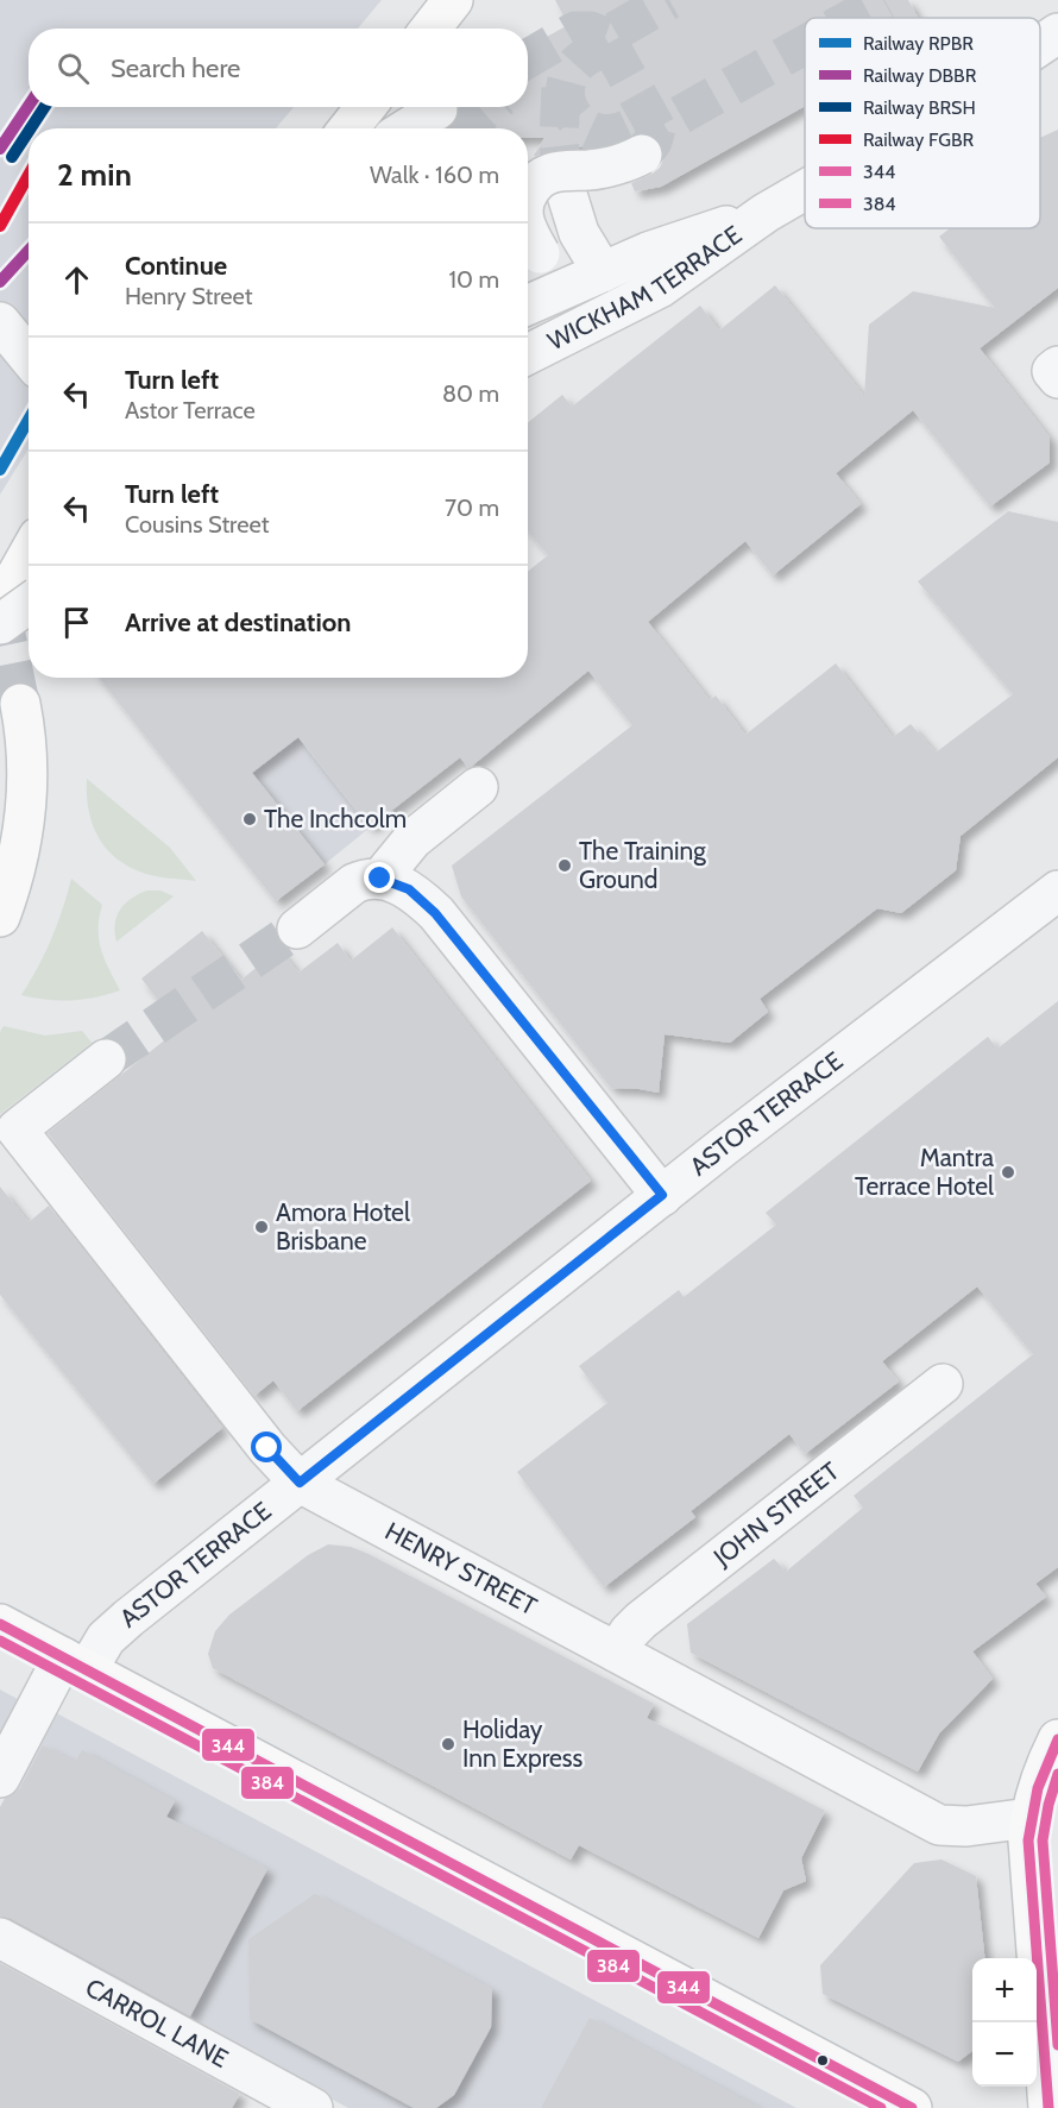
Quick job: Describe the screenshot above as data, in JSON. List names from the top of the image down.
{
  "streets": {
    "street": [
      "WICKHAM TERRACE",
      "ASTOR TERRACE",
      "JOHN STREET",
      "HENRY STREET",
      "CARROL LANE"
    ]
  },
  "crossings": [
    ["ASTOR TERRACE", "HENRY STREET"],
    ["JOHN STREET", "HENRY STREET"]
  ],
  "places": [
    "The Inchcolm",
    "The Training Ground",
    "Mantra Terrace Hotel",
    "Amora Hotel Brisbane",
    "Holiday Inn Express"
  ],
  "lines": [
    "rail line DBBR",
    "rail line BRSH",
    "rail line FGBR",
    "rail line RPBR",
    "transit line 344",
    "transit line 384"
  ],
  "legend": [
    "Railway RPBR",
    "Railway DBBR",
    "Railway BRSH",
    "Railway FGBR",
    "344",
    "384"
  ],
  "page": {
    "search": "Search here",
    "heading": ["2 min", "Walk · 160 m"],
    "list": [
      ["Continue", "Henry Street", "10 m"],
      ["Turn left", "Astor Terrace", "80 m"],
      ["Turn left", "Cousins Street", "70 m"],
      "Arrive at destination"
    ],
    "map_buttons": ["+", "−"]
  }
}
